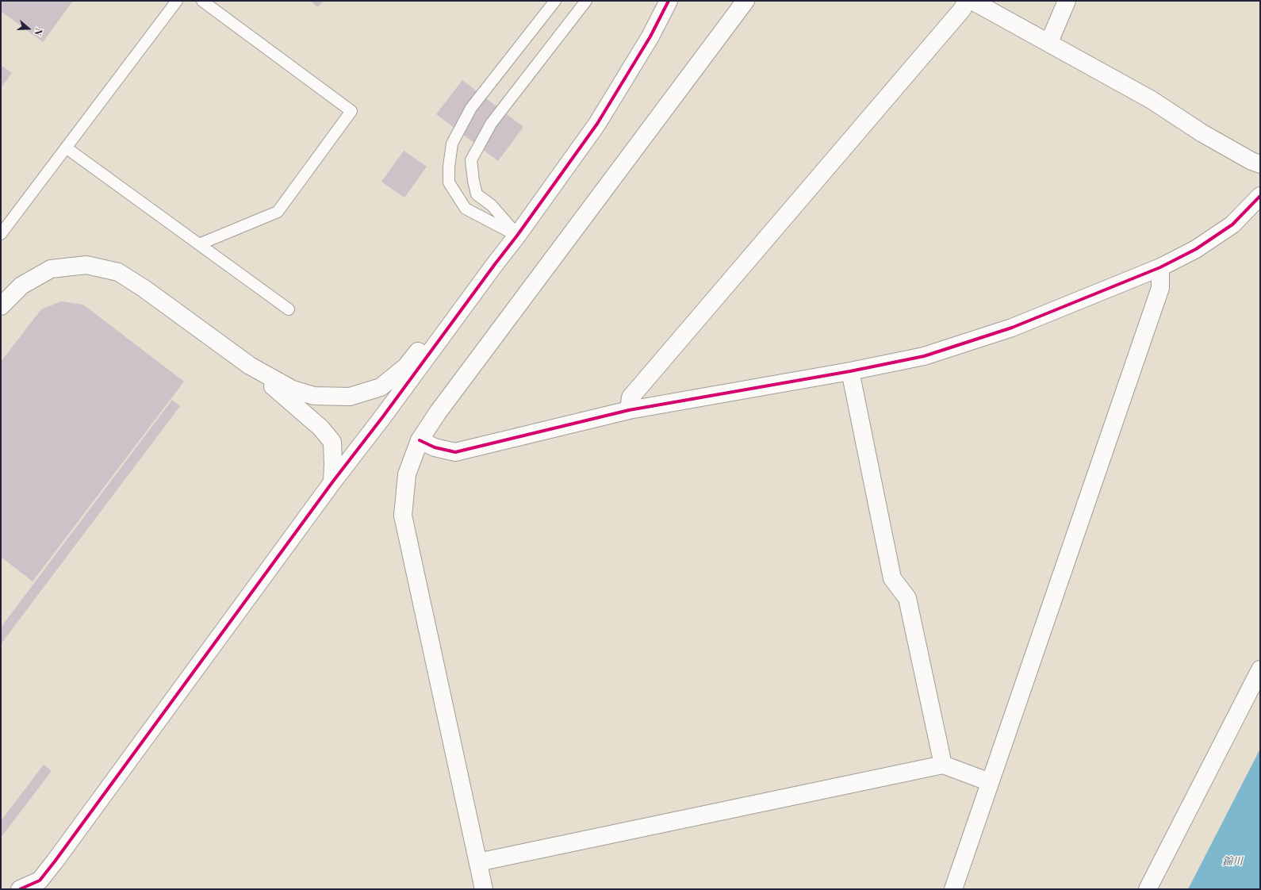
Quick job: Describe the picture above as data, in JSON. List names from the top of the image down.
{
  "water": ["錦川"],
  "north": "right"
}
